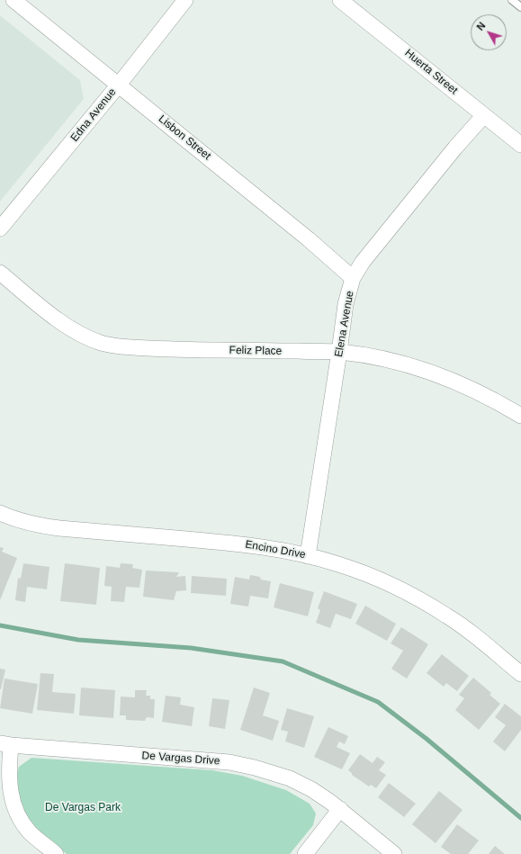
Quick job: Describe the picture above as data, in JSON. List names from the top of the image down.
{
  "streets": {
    "street": [
      "Huerta Street",
      "Edna Avenue",
      "Lisbon Street",
      "Elena Avenue",
      "Feliz Place",
      "Encino Drive",
      "De Vargas Drive"
    ]
  },
  "crossings": [
    ["Huerta Street", "Elena Avenue"],
    ["Edna Avenue", "Lisbon Street"],
    ["Lisbon Street", "Elena Avenue"],
    ["Elena Avenue", "Feliz Place"],
    ["Elena Avenue", "Encino Drive"]
  ],
  "parks": ["De Vargas Park"],
  "north": "top left"
}
